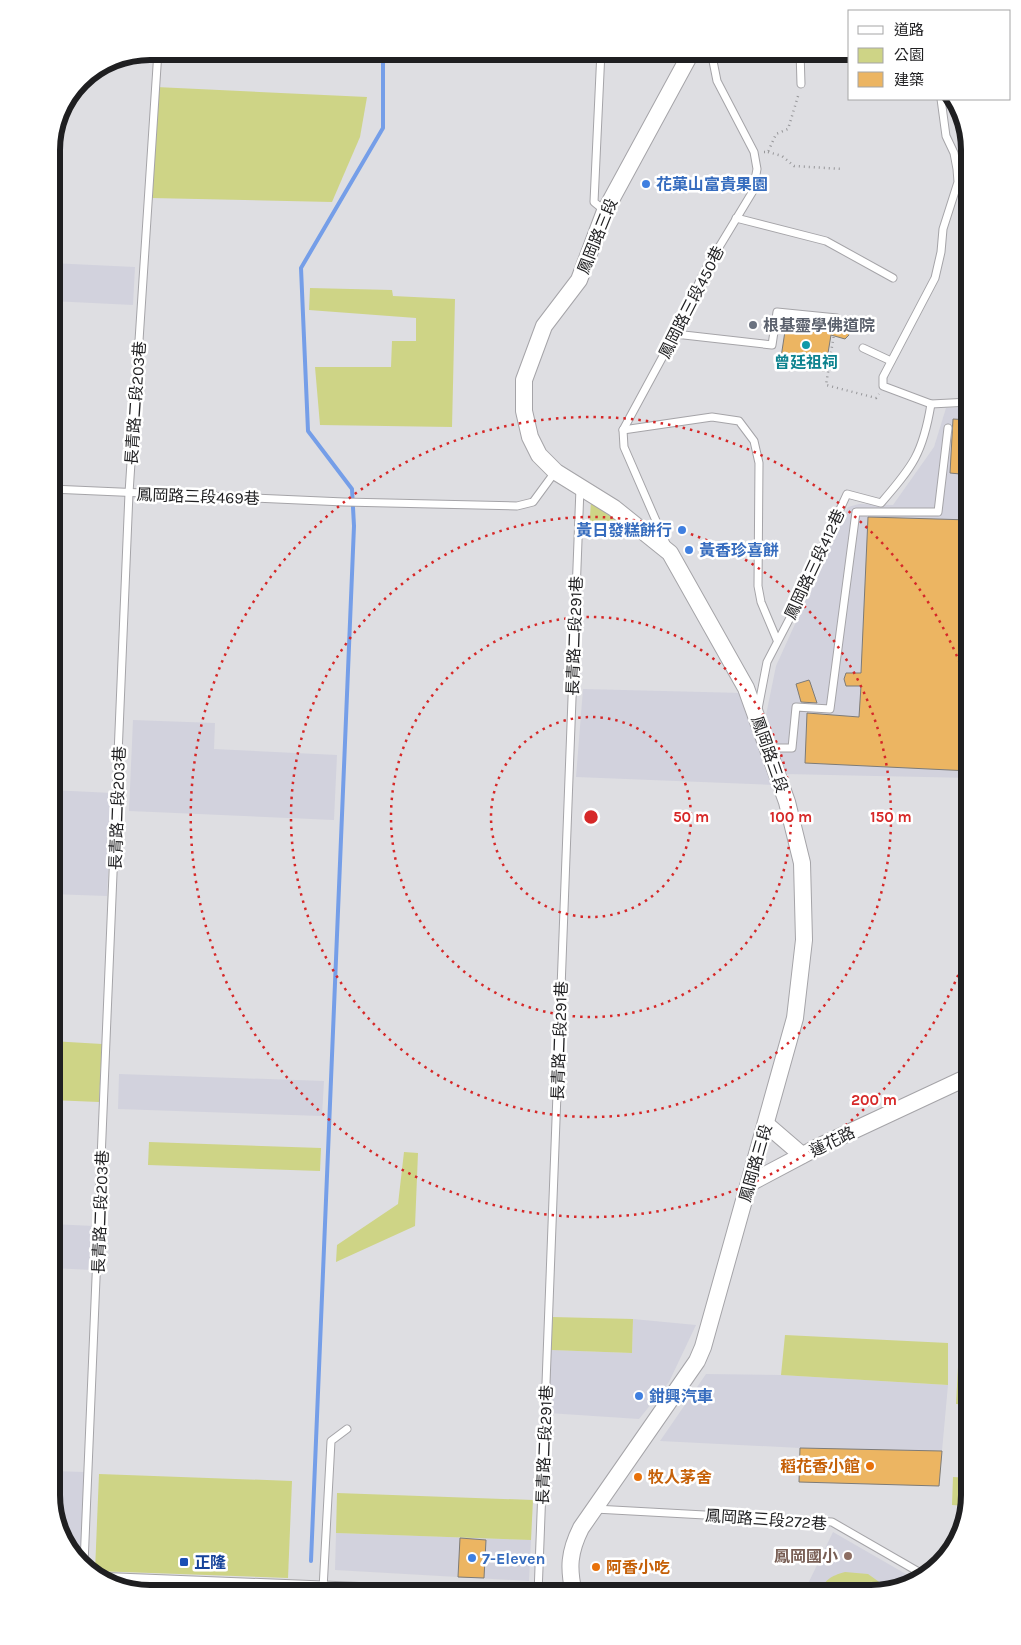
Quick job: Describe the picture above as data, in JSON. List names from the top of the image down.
{
  "streets": {
    "street": ["鳳岡路三段", "蓮花路"],
    "lane": [
      "鳳岡路三段450巷",
      "長青路二段203巷",
      "鳳岡路三段469巷",
      "鳳岡路三段412巷",
      "長青路二段291巷",
      "鳳岡路三段272巷"
    ]
  },
  "crossings": [
    ["鳳岡路三段", "鳳岡路三段469巷"],
    ["鳳岡路三段", "鳳岡路三段412巷"],
    ["鳳岡路三段", "長青路二段291巷"],
    ["鳳岡路三段", "蓮花路"],
    ["鳳岡路三段", "鳳岡路三段272巷"],
    ["長青路二段203巷", "鳳岡路三段469巷"]
  ],
  "places": {
    "other": [
      "花菓山富貴果園",
      "根基靈學佛道院",
      "曾廷祖祠",
      "黃日發糕餅行",
      "黃香珍喜餅",
      "鉗興汽車",
      "稻花香小館",
      "牧人茅舍",
      "鳳岡國小",
      "7-Eleven",
      "阿香小吃"
    ],
    "transit": ["正隆"]
  },
  "legend": ["道路", "公園", "建築"],
  "rings": [
    "50 m",
    "100 m",
    "150 m",
    "200 m"
  ]
}
